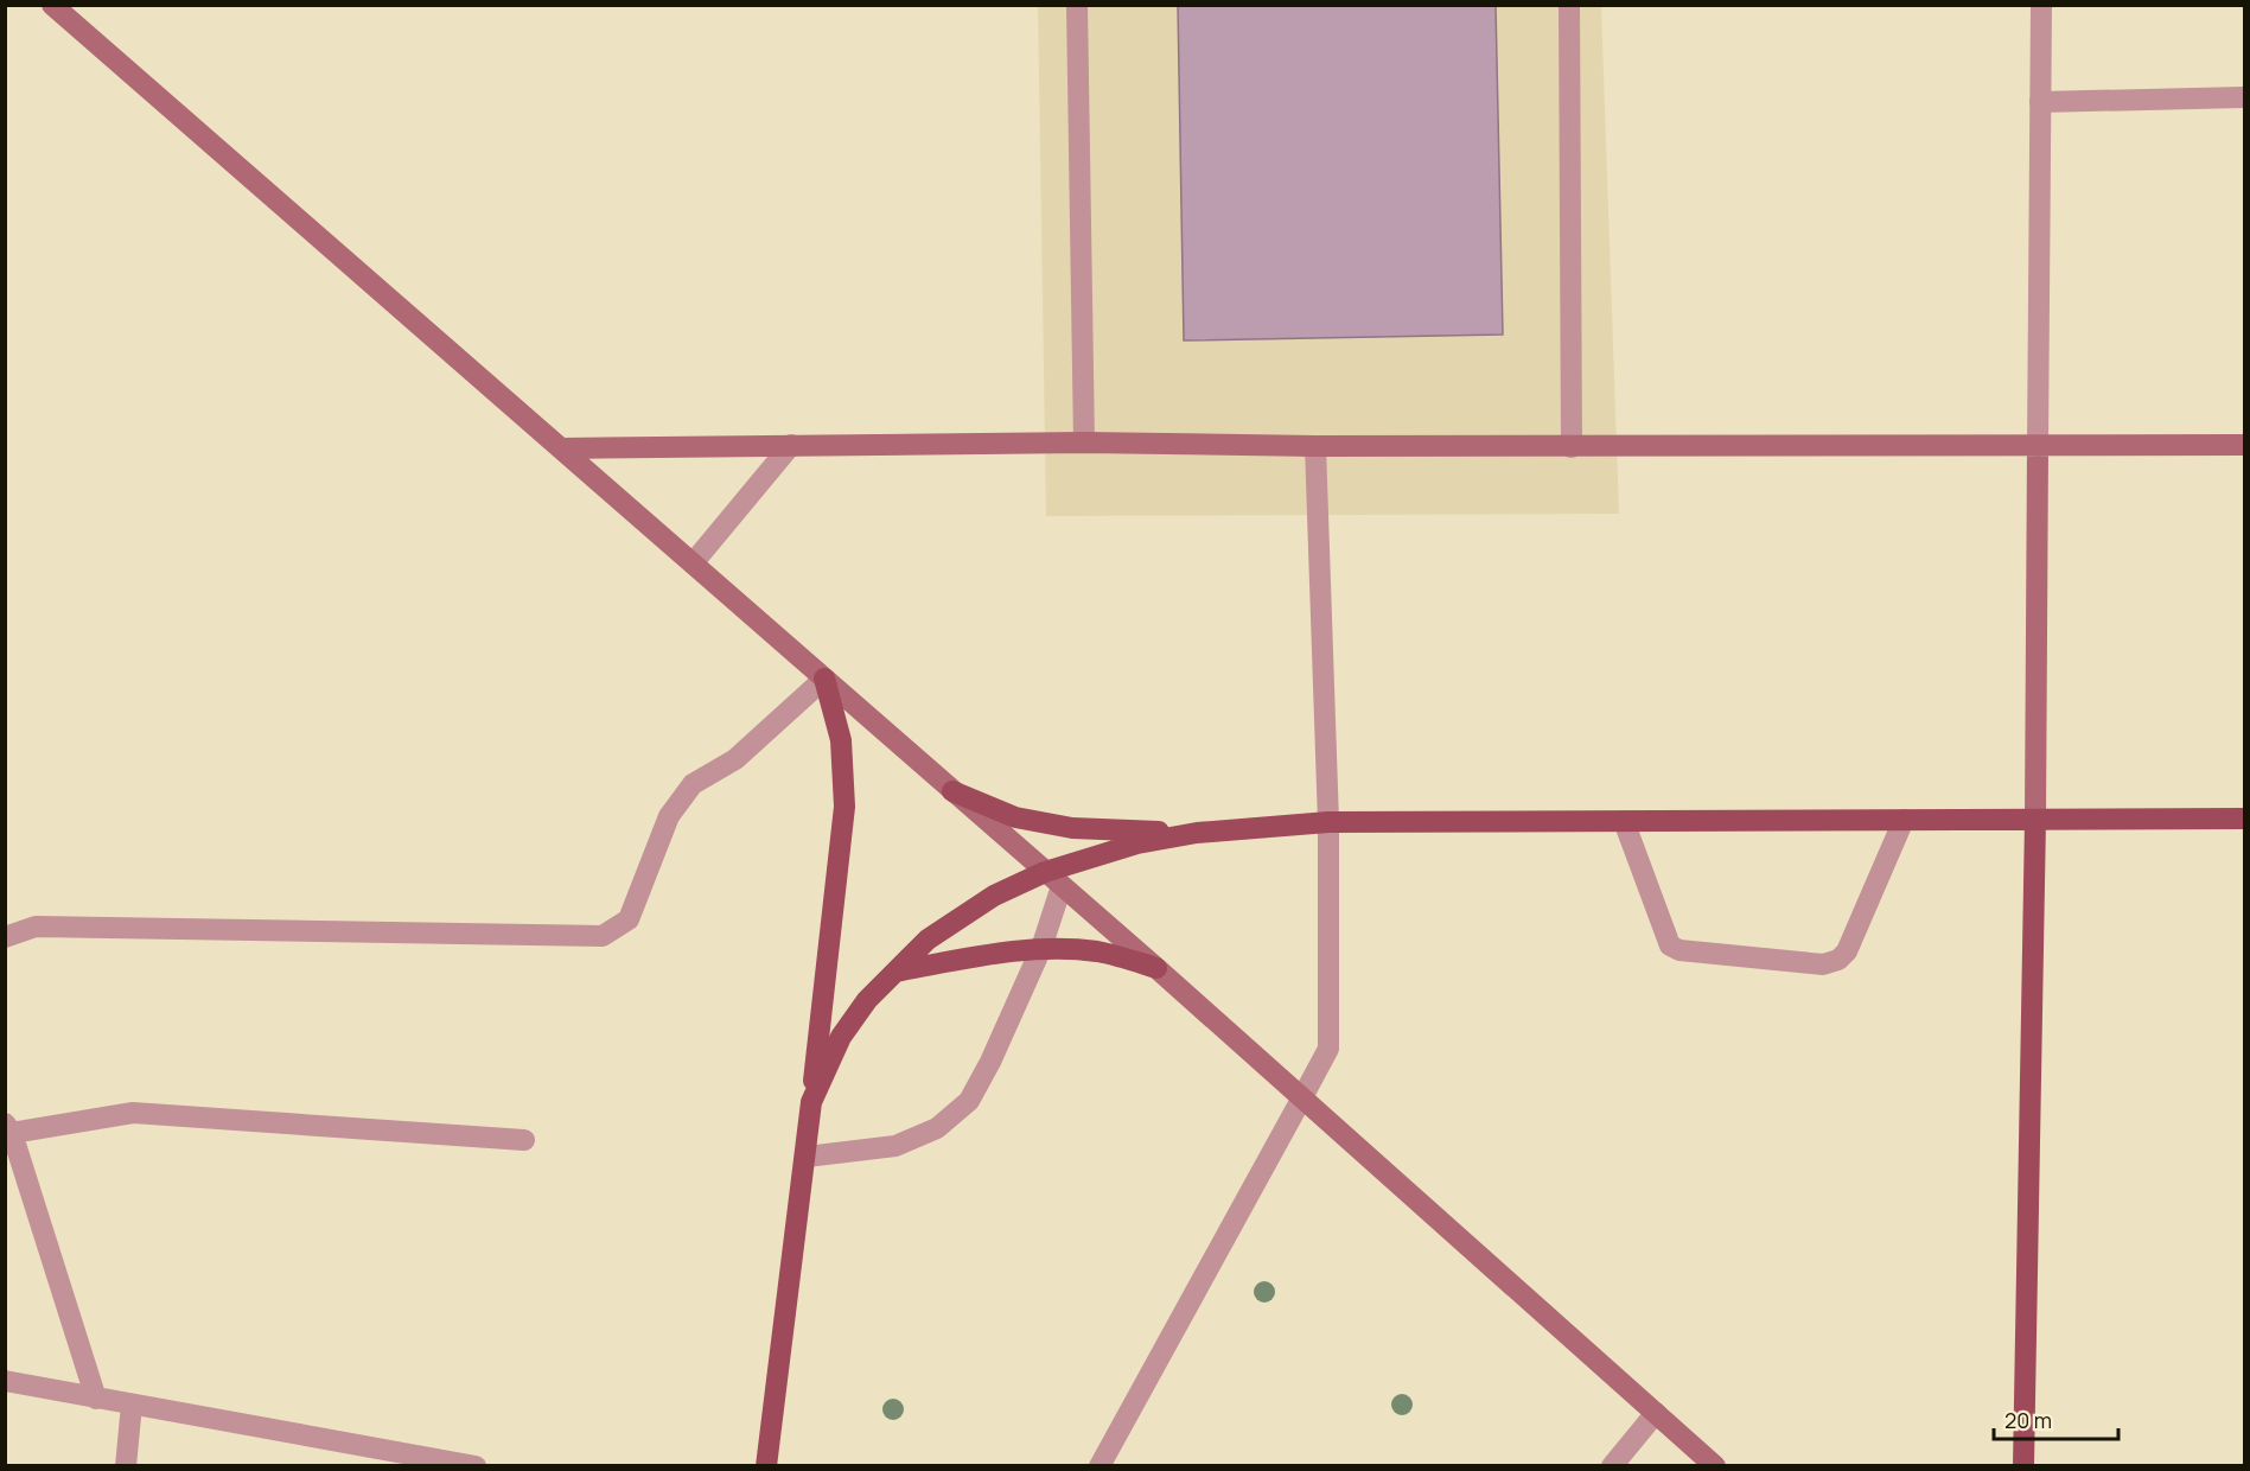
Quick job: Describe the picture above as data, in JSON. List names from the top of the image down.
{
  "scale_bar": "20 m"
}
